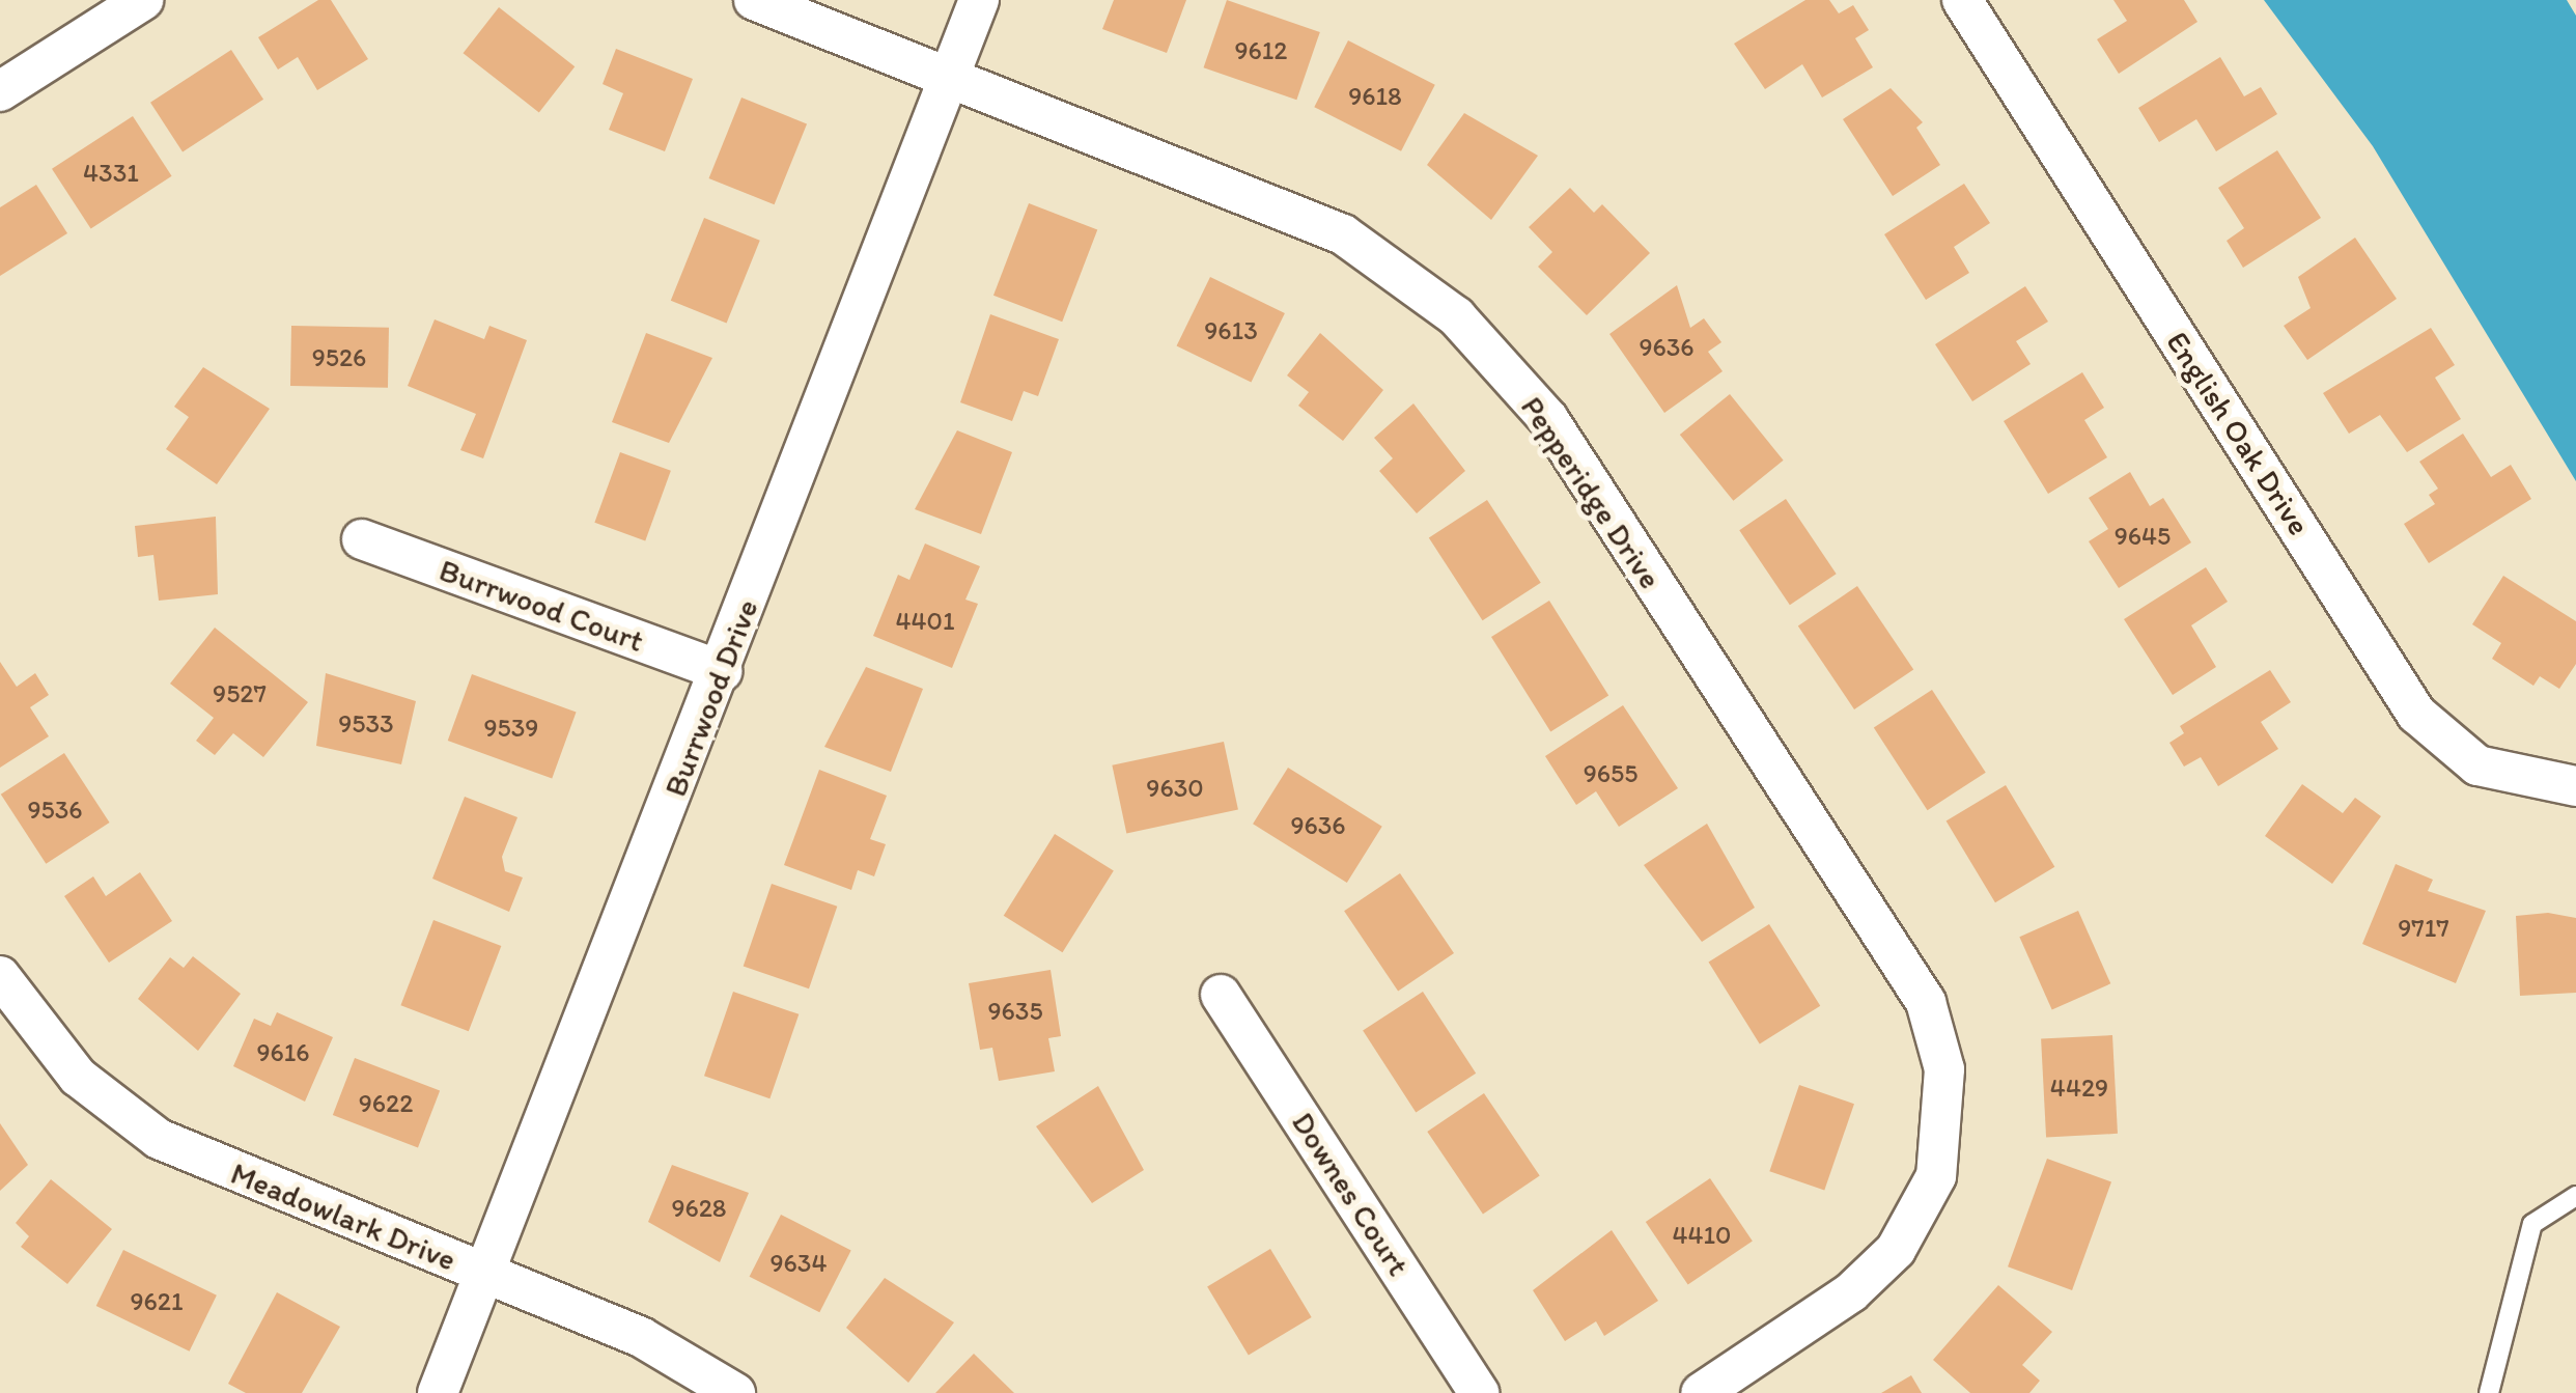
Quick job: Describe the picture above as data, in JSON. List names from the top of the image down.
{
  "streets": {
    "street": [
      "English Oak Drive",
      "Pepperidge Drive",
      "Burrwood Court",
      "Burrwood Drive",
      "Downes Court",
      "Meadowlark Drive"
    ]
  },
  "crossings": [
    ["Pepperidge Drive", "Burrwood Drive"],
    ["Burrwood Court", "Burrwood Drive"],
    ["Burrwood Drive", "Meadowlark Drive"]
  ],
  "house_numbers": [
    "9612",
    "9618",
    "4331",
    "9613",
    "9636",
    "9526",
    "9645",
    "4401",
    "9527",
    "9533",
    "9539",
    "9655",
    "9630",
    "9536",
    "9636",
    "9717",
    "9635",
    "9616",
    "4429",
    "9622",
    "9628",
    "4410",
    "9634",
    "9621"
  ]
}
